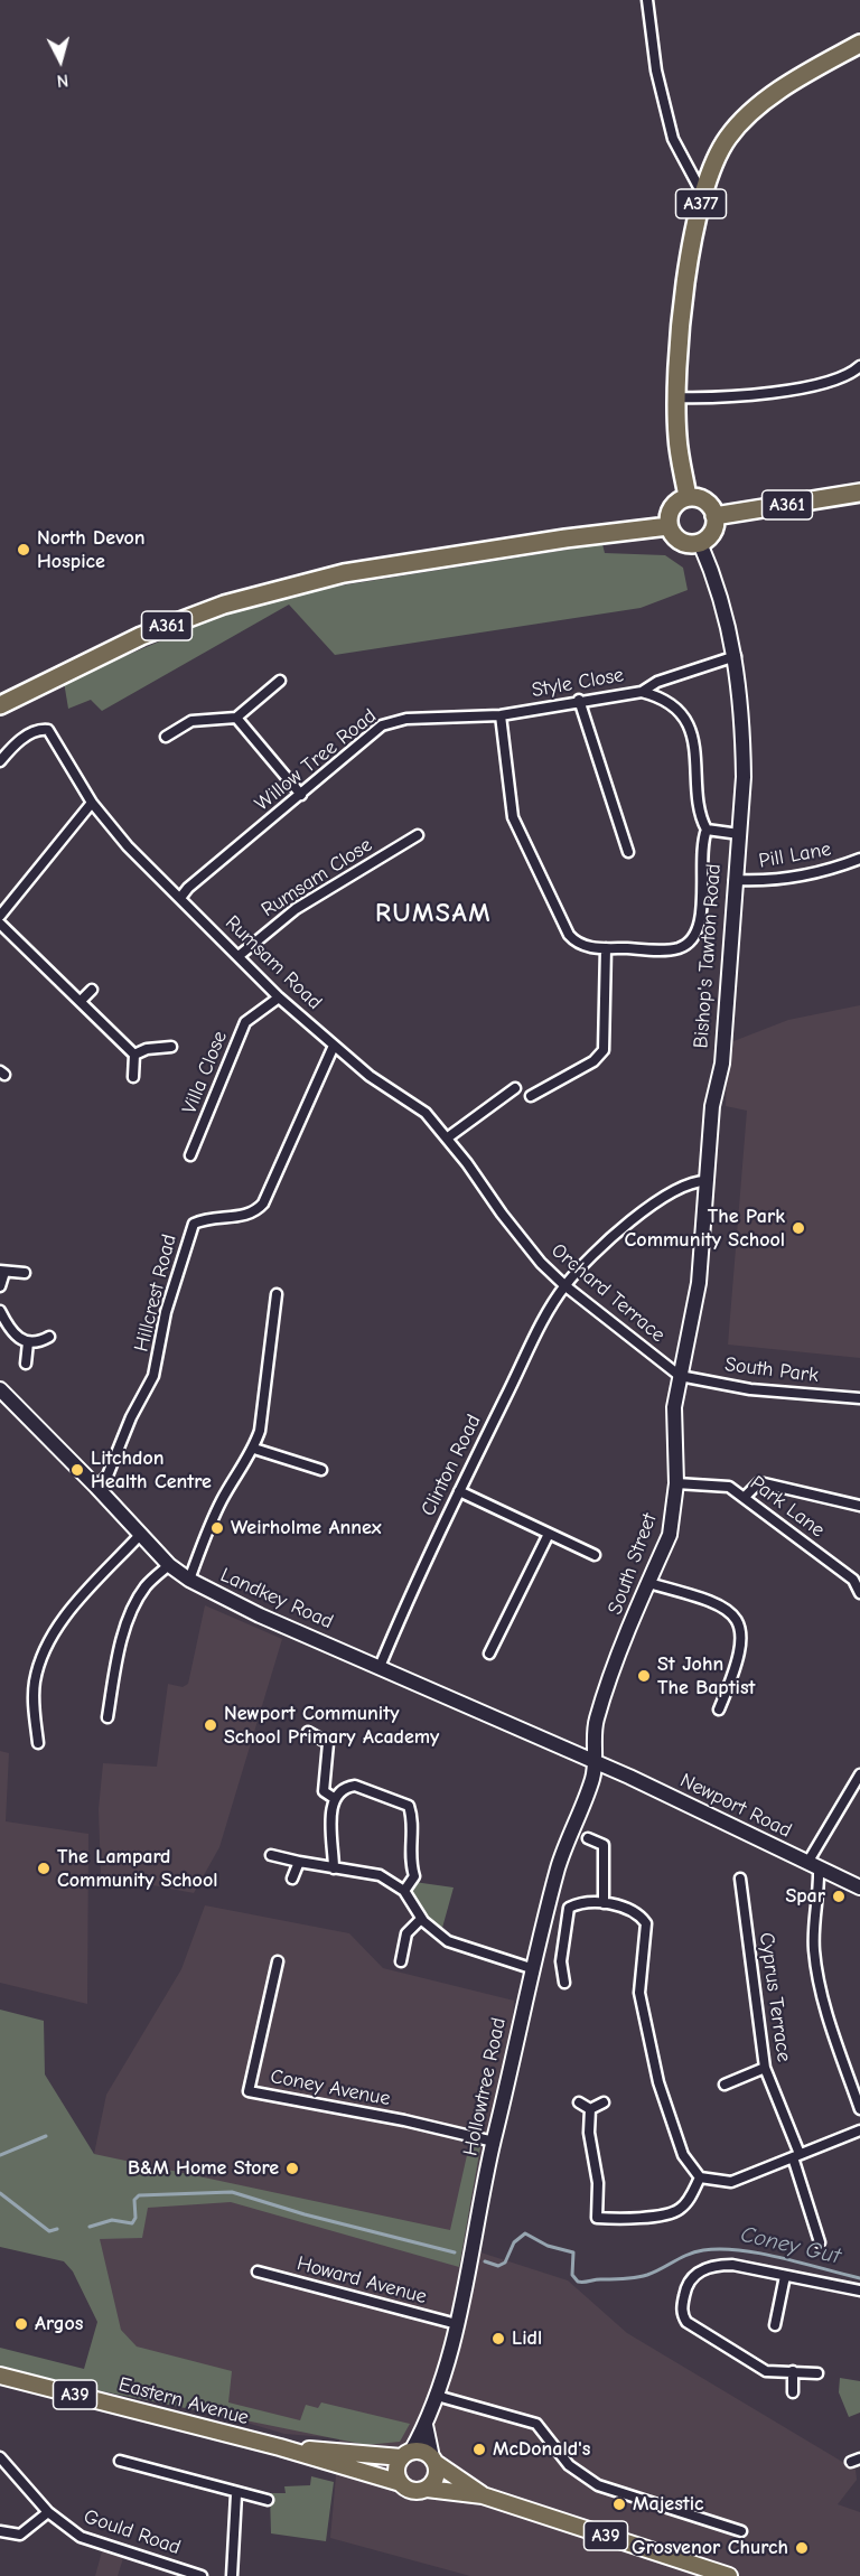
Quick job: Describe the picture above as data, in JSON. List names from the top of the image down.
{
  "streets": {
    "highway": ["A377", "A361"],
    "main road": [
      "Bishop's Tawton Road",
      "South Street",
      "Landkey Road",
      "Newport Road",
      "Hollowtree Road",
      "A39",
      "Eastern Avenue"
    ],
    "street": [
      "Style Close",
      "Willow Tree Road",
      "Pill Lane",
      "Rumsam Close",
      "Rumsam Road",
      "Villa Close",
      "Hillcrest Road",
      "Orchard Terrace",
      "South Park",
      "Clinton Road",
      "Park Lane",
      "Cyprus Terrace",
      "Coney Avenue",
      "Howard Avenue",
      "Gould Road"
    ]
  },
  "crossings": [
    ["A377", "A361"],
    ["A377", "Bishop's Tawton Road"],
    ["A361", "Bishop's Tawton Road"],
    ["Style Close", "Willow Tree Road"],
    ["Style Close", "Bishop's Tawton Road"],
    ["Willow Tree Road", "Rumsam Road"],
    ["Pill Lane", "Bishop's Tawton Road"],
    ["Rumsam Close", "Rumsam Road"],
    ["Bishop's Tawton Road", "Orchard Terrace"],
    ["Bishop's Tawton Road", "South Park"],
    ["Bishop's Tawton Road", "Clinton Road"],
    ["Bishop's Tawton Road", "South Street"],
    ["Rumsam Road", "Villa Close"],
    ["Rumsam Road", "Hillcrest Road"],
    ["Rumsam Road", "Orchard Terrace"],
    ["Hillcrest Road", "Landkey Road"],
    ["Orchard Terrace", "South Park"],
    ["Orchard Terrace", "Clinton Road"],
    ["Orchard Terrace", "South Street"],
    ["South Park", "South Street"],
    ["Clinton Road", "Landkey Road"],
    ["Park Lane", "South Street"],
    ["South Street", "Landkey Road"],
    ["South Street", "Newport Road"],
    ["South Street", "Hollowtree Road"],
    ["Landkey Road", "Newport Road"],
    ["Landkey Road", "Hollowtree Road"],
    ["Newport Road", "Hollowtree Road"],
    ["Hollowtree Road", "Coney Avenue"],
    ["Hollowtree Road", "Howard Avenue"],
    ["Hollowtree Road", "A39"],
    ["Hollowtree Road", "Eastern Avenue"],
    ["A39", "Eastern Avenue"]
  ],
  "districts": ["RUMSAM"],
  "water": ["Coney Gut"],
  "places": [
    "North Devon Hospice",
    "The Park Community School",
    "Litchdon Health Centre",
    "Weirholme Annex",
    "St John The Baptist",
    "Newport Community School Primary Academy",
    "The Lampard Community School",
    "Spar",
    "B&M Home Store",
    "Argos",
    "Lidl",
    "McDonald's",
    "Majestic",
    "Grosvenor Church"
  ],
  "north": "bottom"
}
